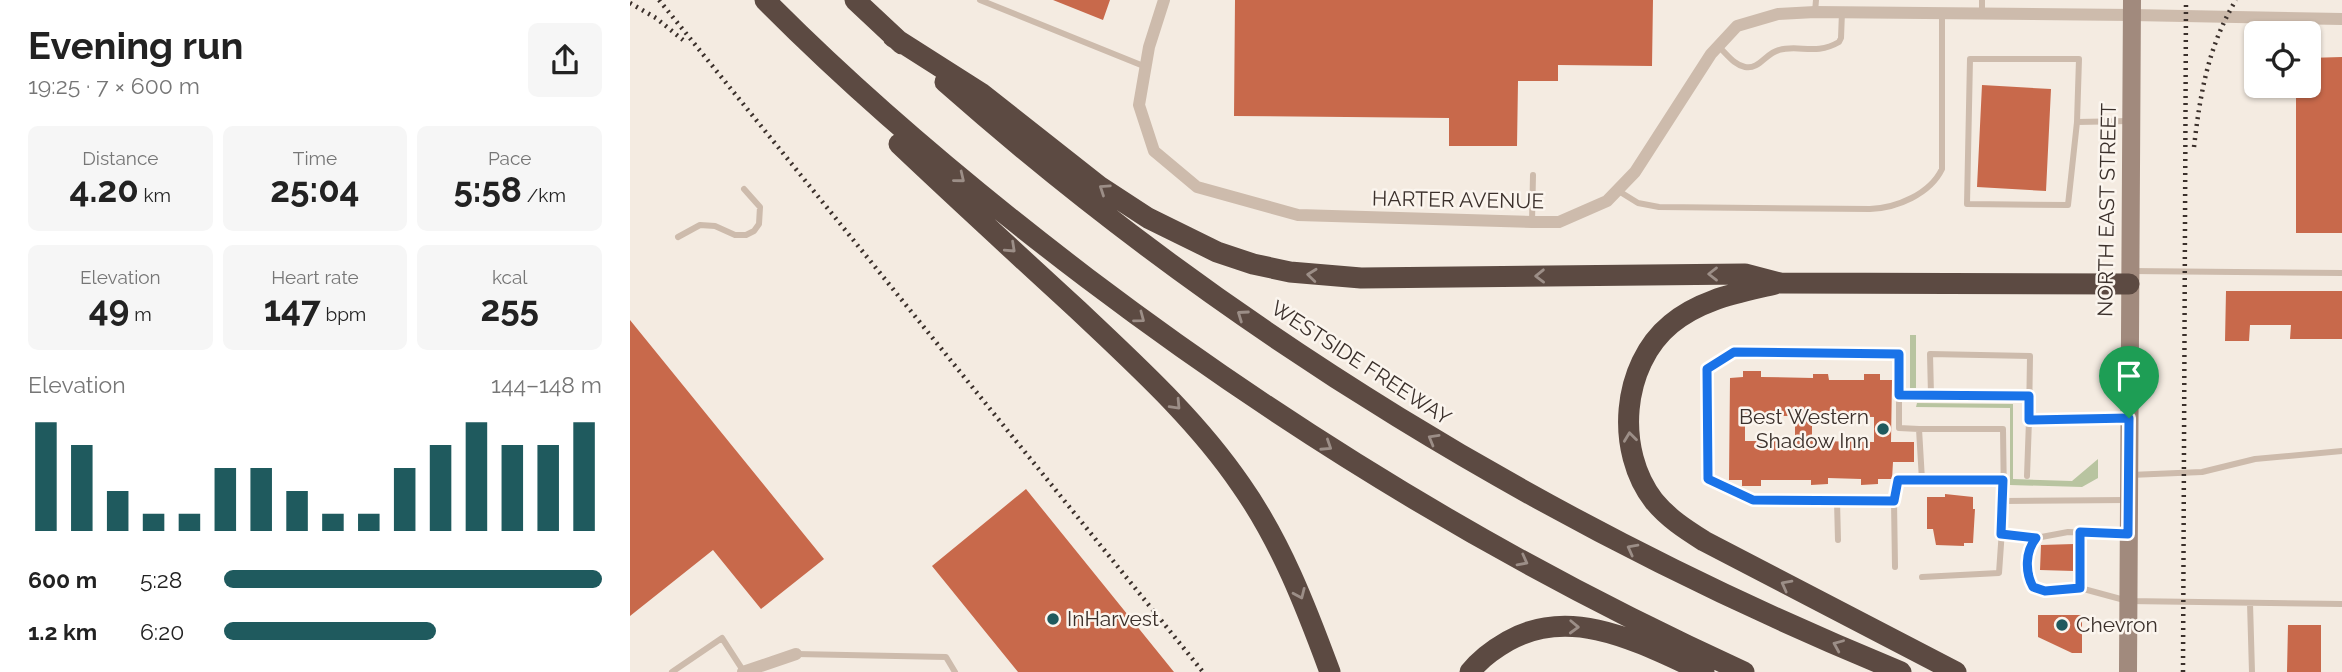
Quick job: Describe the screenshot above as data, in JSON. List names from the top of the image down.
{
  "streets": {
    "highway": ["WESTSIDE FREEWAY"],
    "main road": ["NORTH EAST STREET"],
    "street": ["HARTER AVENUE"]
  },
  "crossings": [
    ["HARTER AVENUE", "NORTH EAST STREET"]
  ],
  "places": ["Best Western Shadow Inn", "InHarvest", "Chevron"],
  "page": {
    "heading": ["Evening run", "19:25 · 7 × 600 m"],
    "stats": [
      ["Distance", "4.20 km"],
      ["Time", "25:04"],
      ["Pace", "5:58 /km"],
      ["Elevation", "49 m"],
      ["Heart rate", "147 bpm"],
      ["kcal", "255"]
    ],
    "chart": ["Elevation", "144–148 m"],
    "list": [
      {
        "name": "600 m",
        "note": "5:28"
      },
      {
        "name": "1.2 km",
        "note": "6:20"
      }
    ]
  }
}
